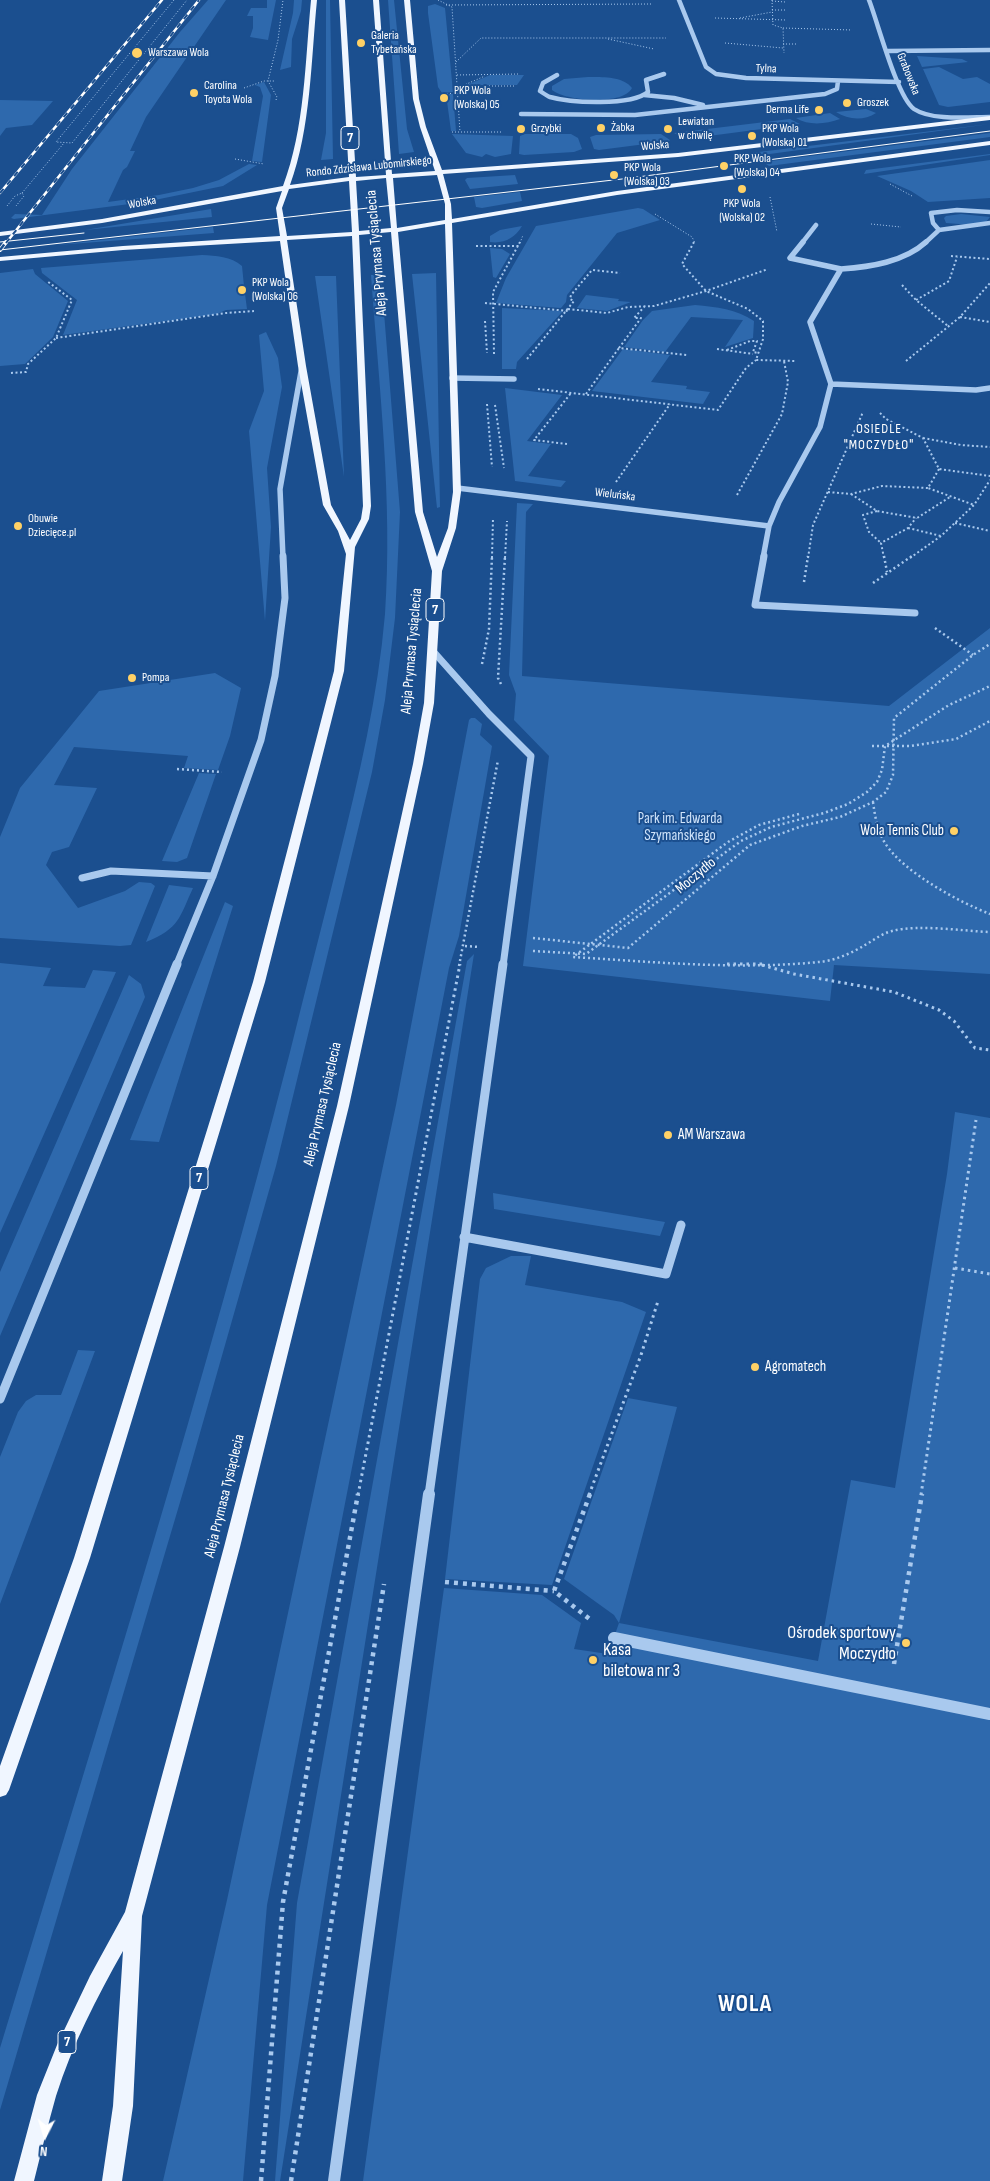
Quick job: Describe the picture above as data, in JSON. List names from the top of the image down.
{
  "streets": {
    "main road": [
      "7",
      "Wolska",
      "Rondo Zdzisława Lubomirskiego",
      "Aleja Prymasa Tysiąclecia"
    ],
    "street": ["Tylna", "Grabowska", "Wieluńska"],
    "path": ["Moczydło"]
  },
  "crossings": [
    ["Tylna", "Grabowska"],
    ["Grabowska", "Wolska"],
    ["Wolska", "Rondo Zdzisława Lubomirskiego"],
    ["Rondo Zdzisława Lubomirskiego", "Aleja Prymasa Tysiąclecia"],
    ["Rondo Zdzisława Lubomirskiego", "Wieluńska"]
  ],
  "districts": ["OSIEDLE \"MOCZYDŁO\"", "WOLA"],
  "parks": ["Park im. Edwarda Szymańskiego"],
  "places": [
    "Galeria Tybetańska",
    "Warszawa Wola",
    "Carolina Toyota Wola",
    "PKP Wola (Wolska) 05",
    "Groszek",
    "Derma Life",
    "Żabka",
    "Grzybki",
    "Lewiatan w chwilę",
    "PKP Wola (Wolska) 01",
    "PKP Wola (Wolska) 04",
    "PKP Wola (Wolska) 03",
    "PKP Wola (Wolska) 02",
    "PKP Wola (Wolska) 06",
    "Obuwie Dziecięce.pl",
    "Pompa",
    "Wola Tennis Club",
    "AM Warszawa",
    "Agromatech",
    "Ośrodek sportowy Moczydło",
    "Kasa biletowa nr 3"
  ],
  "north": "bottom"
}
